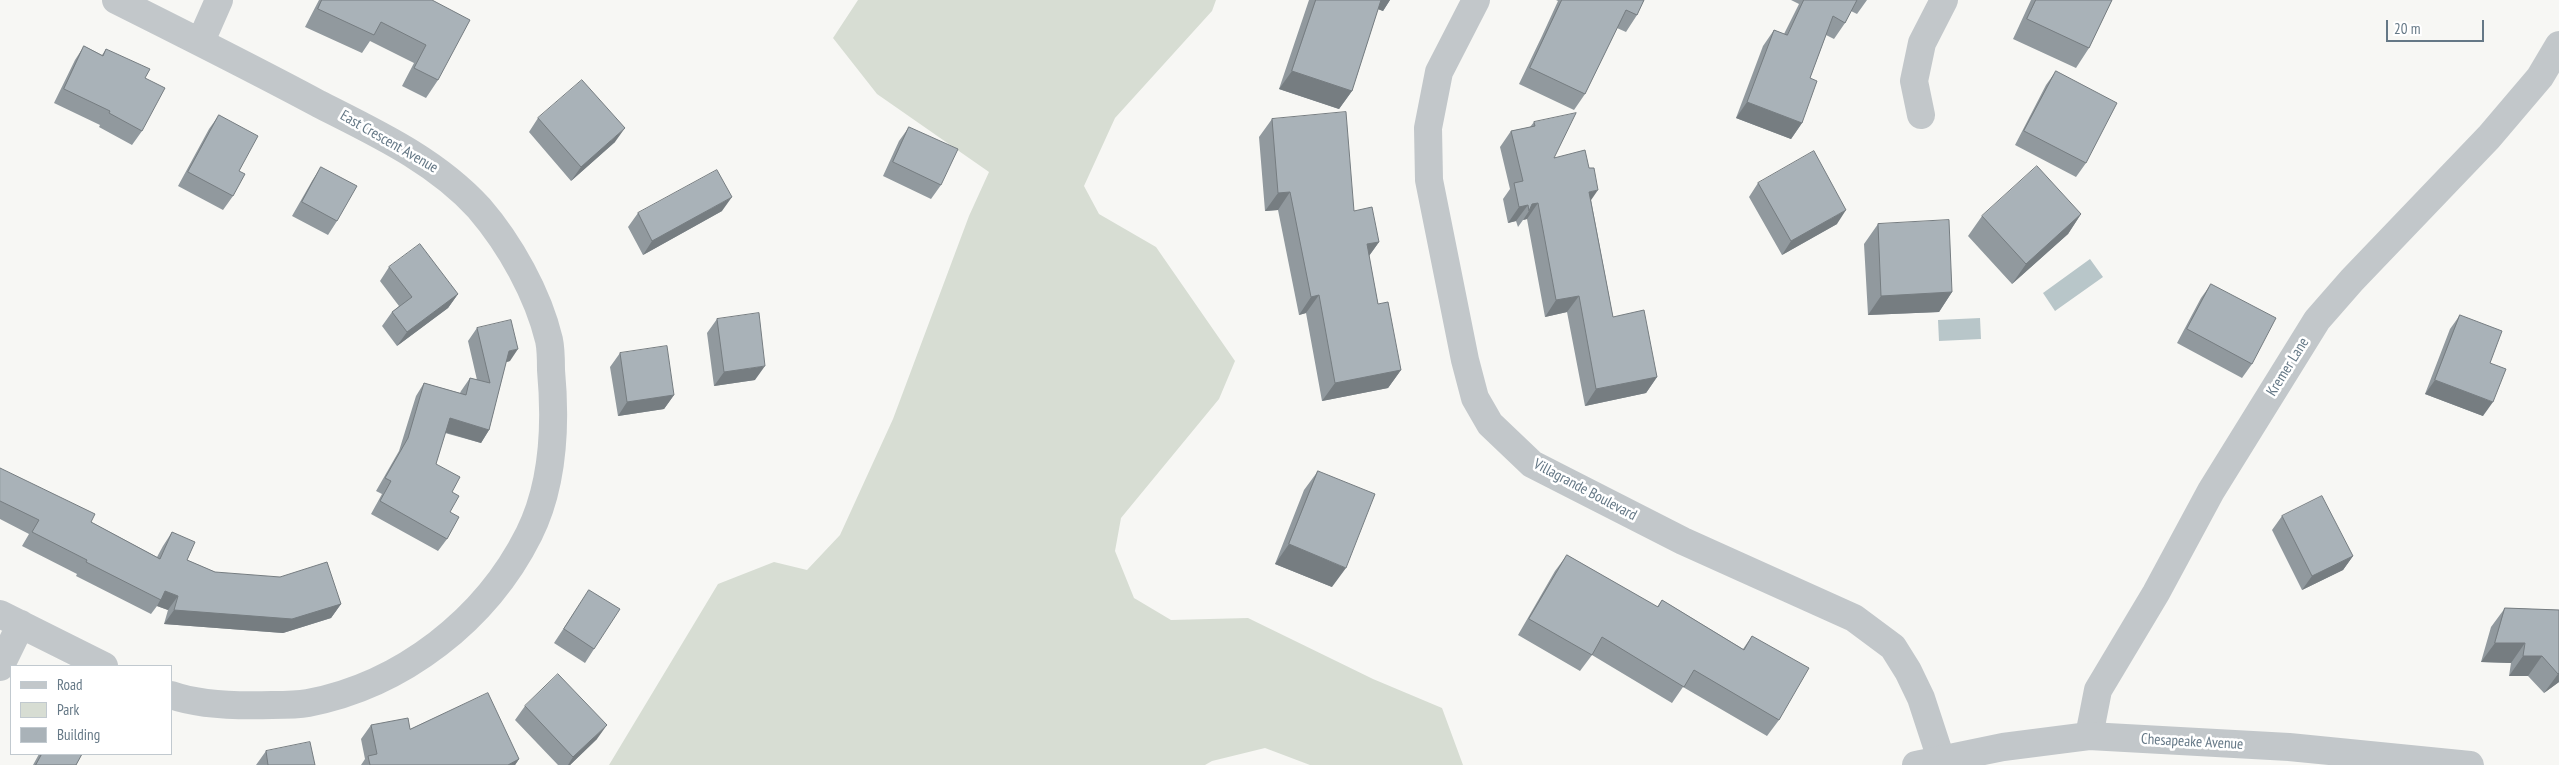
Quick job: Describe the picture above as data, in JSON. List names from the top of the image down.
{
  "streets": {
    "street": [
      "East Crescent Avenue",
      "Kremer Lane",
      "Villagrande Boulevard",
      "Chesapeake Avenue"
    ]
  },
  "crossings": [
    ["Kremer Lane", "Chesapeake Avenue"],
    ["Villagrande Boulevard", "Chesapeake Avenue"]
  ],
  "legend": ["Road", "Park", "Building"],
  "scale_bar": "20 m"
}
